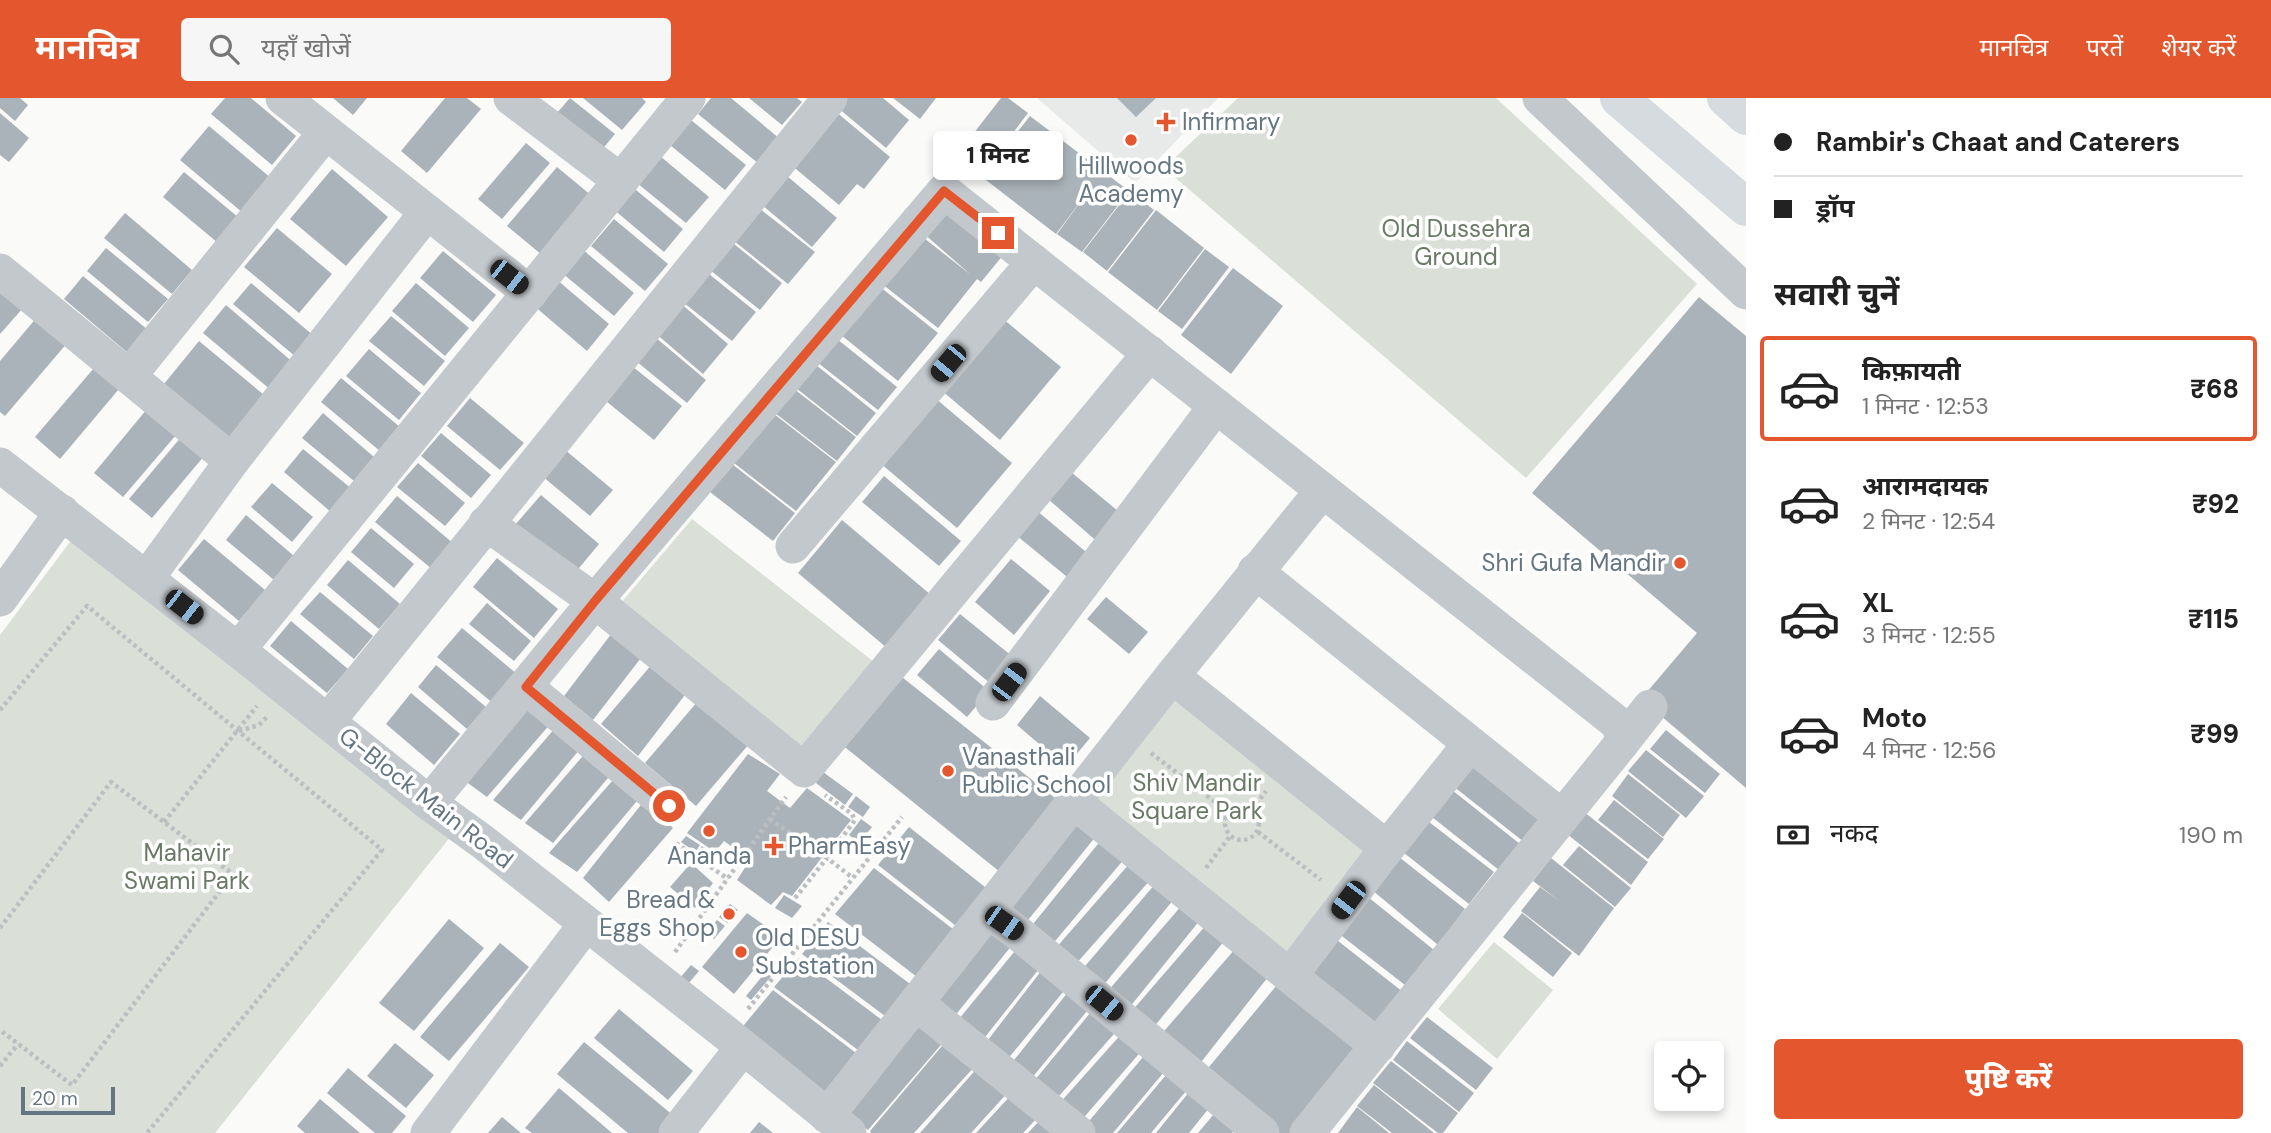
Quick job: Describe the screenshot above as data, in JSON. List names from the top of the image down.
{
  "streets": {
    "street": ["G-Block Main Road"]
  },
  "parks": ["Old Dussehra Ground", "Shiv Mandir Square Park", "Mahavir Swami Park"],
  "places": {
    "health": ["Infirmary", "PharmEasy"],
    "other": [
      "Hillwoods Academy",
      "Shri Gufa Mandir",
      "Vanasthali Public School",
      "Ananda",
      "Bread & Eggs Shop",
      "Old DESU Substation"
    ]
  },
  "scale_bar": "20 m",
  "page": {
    "header": "मानचित्र",
    "search": "यहाँ खोजें",
    "nav": ["मानचित्र", "परतें", "शेयर करें"],
    "banner": ["Rambir's Chaat and Caterers", "ड्रॉप"],
    "bubble": "1 मिनट",
    "heading": "सवारी चुनें",
    "list": [
      {
        "name": "किफ़ायती",
        "note": "1 मिनट · 12:53",
        "value": "₹68"
      },
      {
        "name": "आरामदायक",
        "note": "2 मिनट · 12:54",
        "value": "₹92"
      },
      {
        "name": "XL",
        "note": "3 मिनट · 12:55",
        "value": "₹115"
      },
      {
        "name": "Moto",
        "note": "4 मिनट · 12:56",
        "value": "₹99"
      }
    ],
    "pay": ["नकद", "190 m"],
    "buttons": "पुष्टि करें",
    "scale": "20 m"
  }
}
